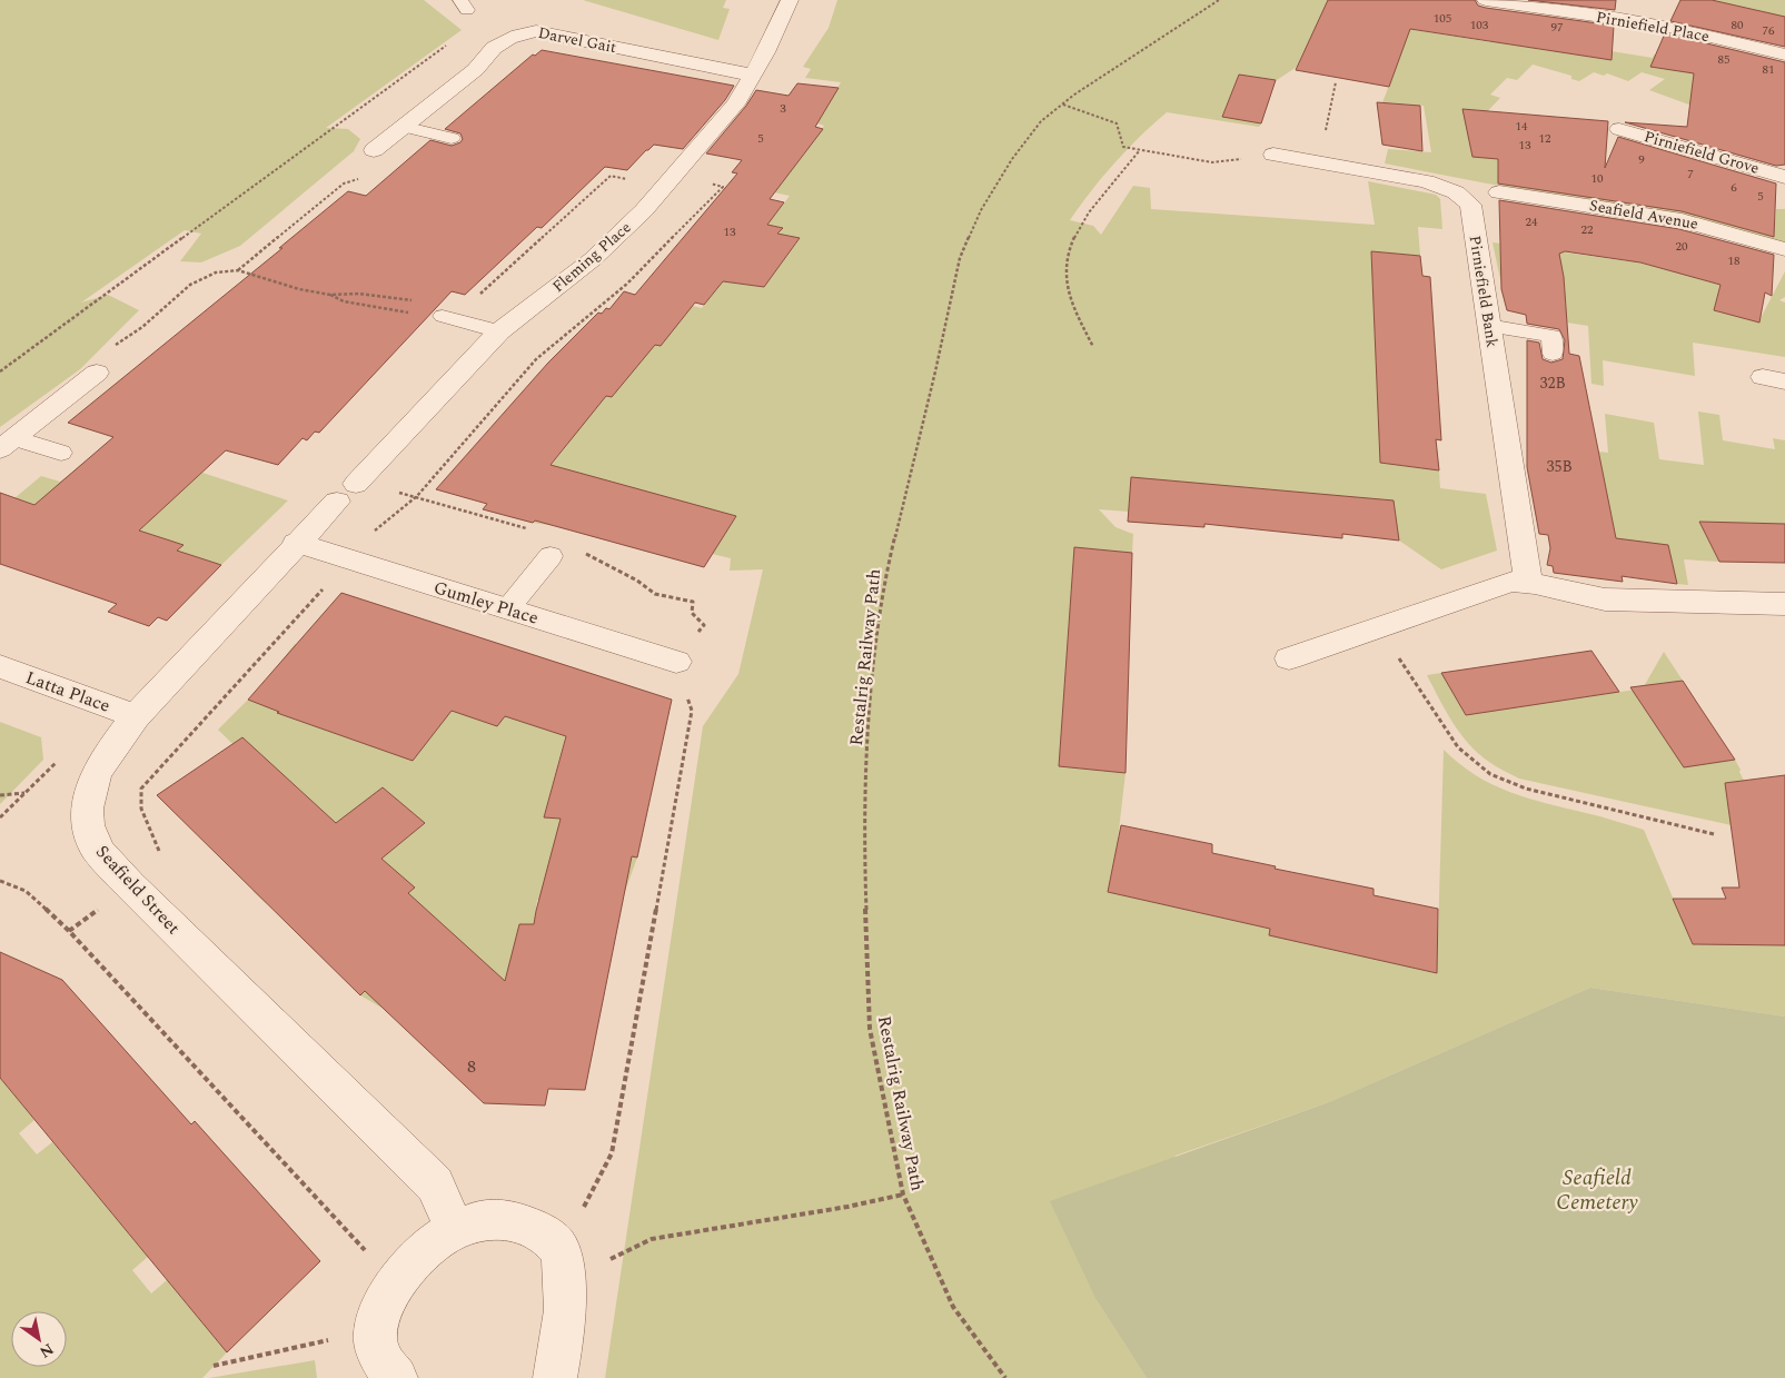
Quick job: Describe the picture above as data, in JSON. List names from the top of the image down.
{
  "streets": {
    "street": [
      "Pirniefield Place",
      "Darvel Gait",
      "Pirniefield Grove",
      "Seafield Avenue",
      "Fleming Place",
      "Pirniefield Bank",
      "Gumley Place",
      "Latta Place",
      "Seafield Street"
    ],
    "path": ["Restalrig Railway Path"]
  },
  "crossings": [
    ["Darvel Gait", "Fleming Place"],
    ["Fleming Place", "Seafield Street"],
    ["Gumley Place", "Seafield Street"],
    ["Latta Place", "Seafield Street"]
  ],
  "parks": ["Seafield Cemetery"],
  "house_numbers": [
    "105",
    "103",
    "80",
    "97",
    "76",
    "85",
    "81",
    "3",
    "14",
    "5",
    "12",
    "13",
    "9",
    "7",
    "10",
    "6",
    "5",
    "24",
    "22",
    "13",
    "20",
    "18",
    "32B",
    "35B",
    "8"
  ],
  "north": "bottom right"
}
